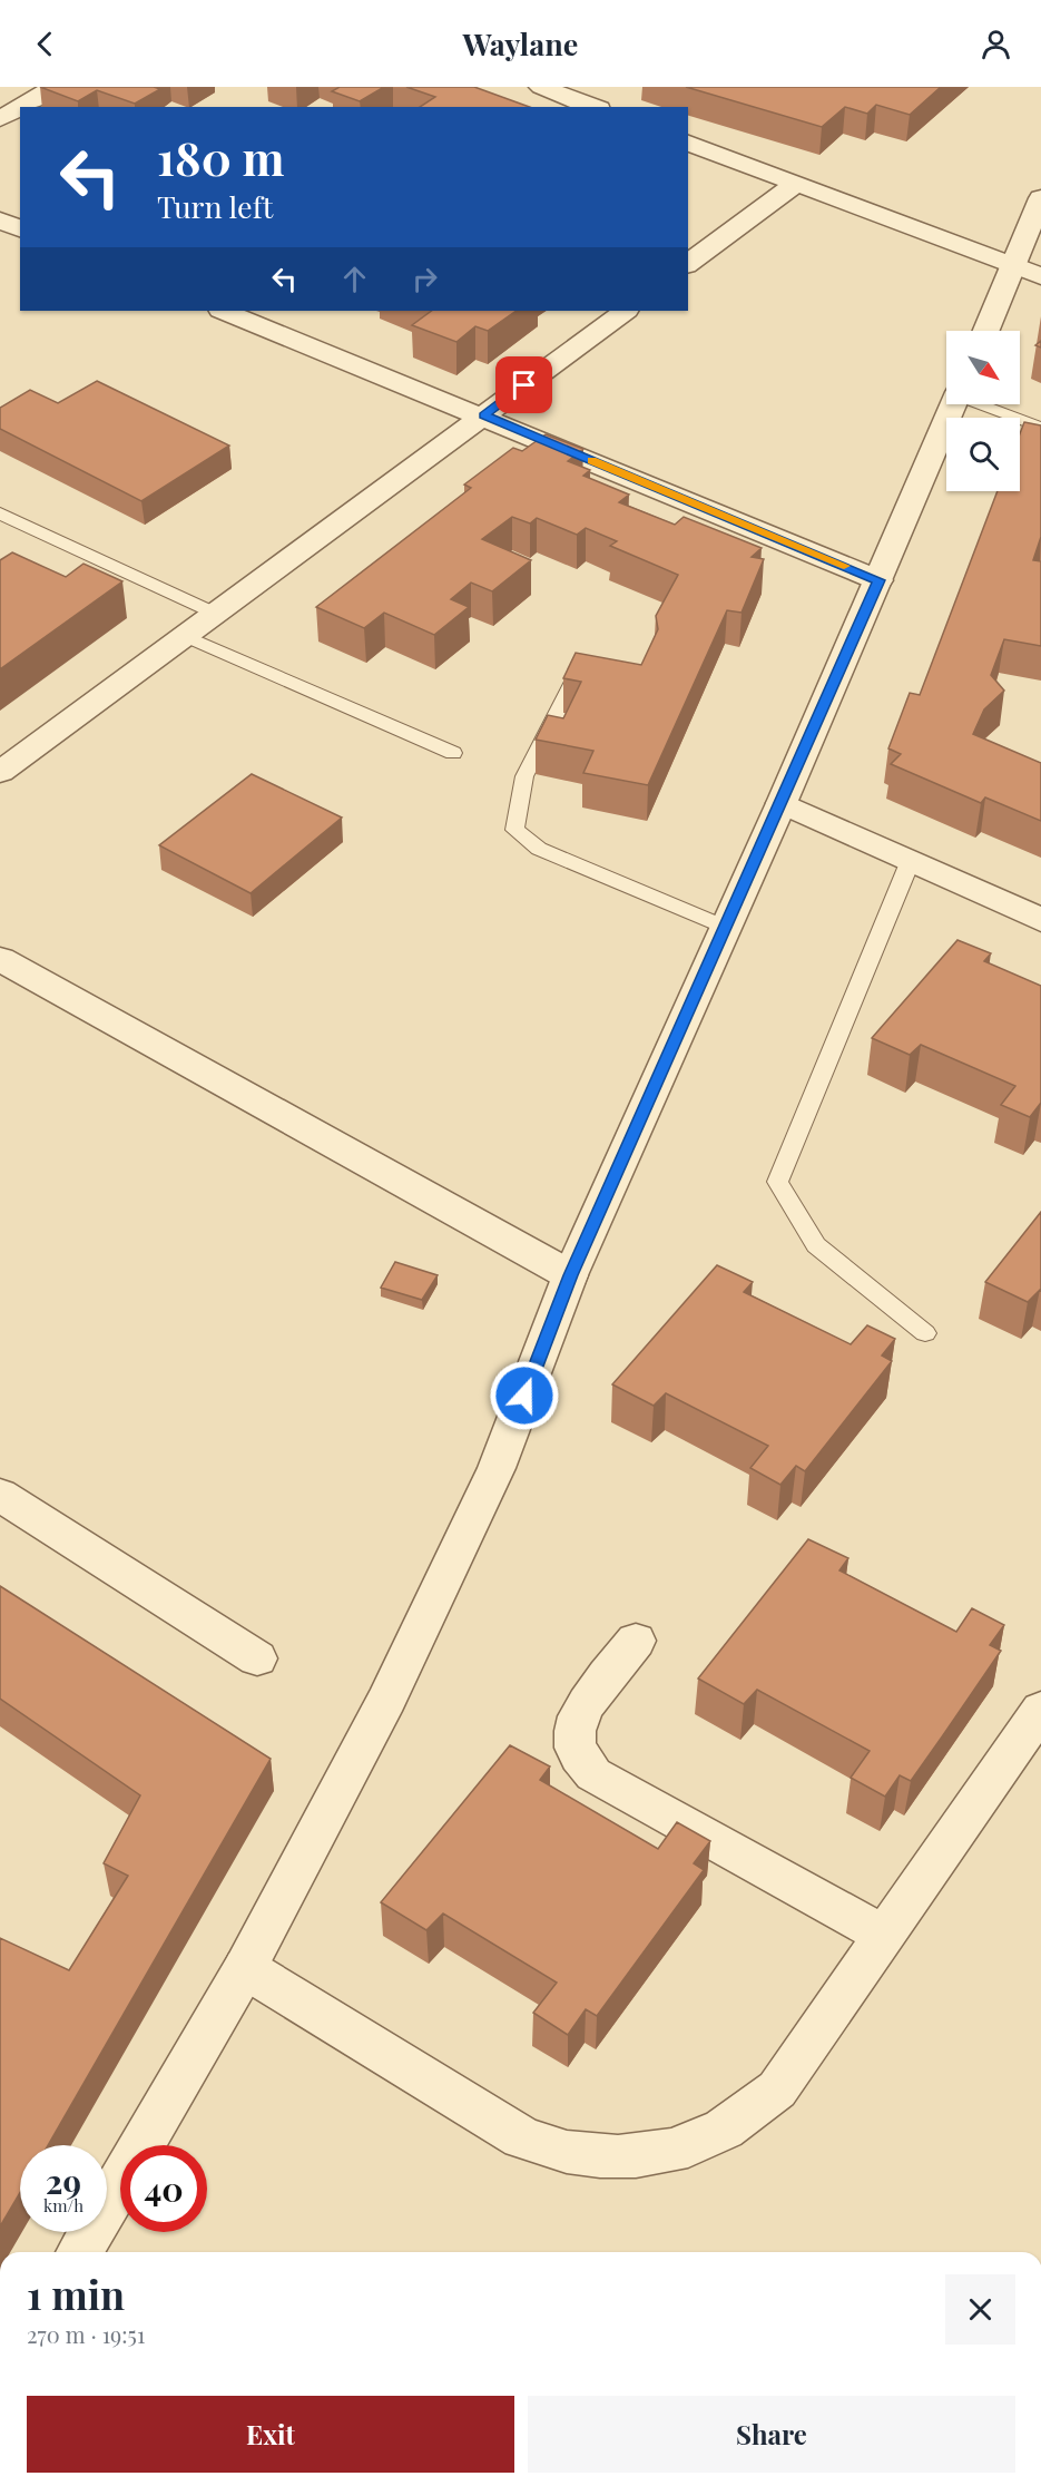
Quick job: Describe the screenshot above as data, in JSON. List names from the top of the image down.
{
  "north": "bottom right",
  "page": {
    "header": "Waylane",
    "turn": ["180 m", "Turn left"],
    "speed": "29 km/h",
    "limit": "40",
    "heading": ["1 min", "270 m · 19:51"],
    "buttons": ["Exit", "Share"]
  }
}
